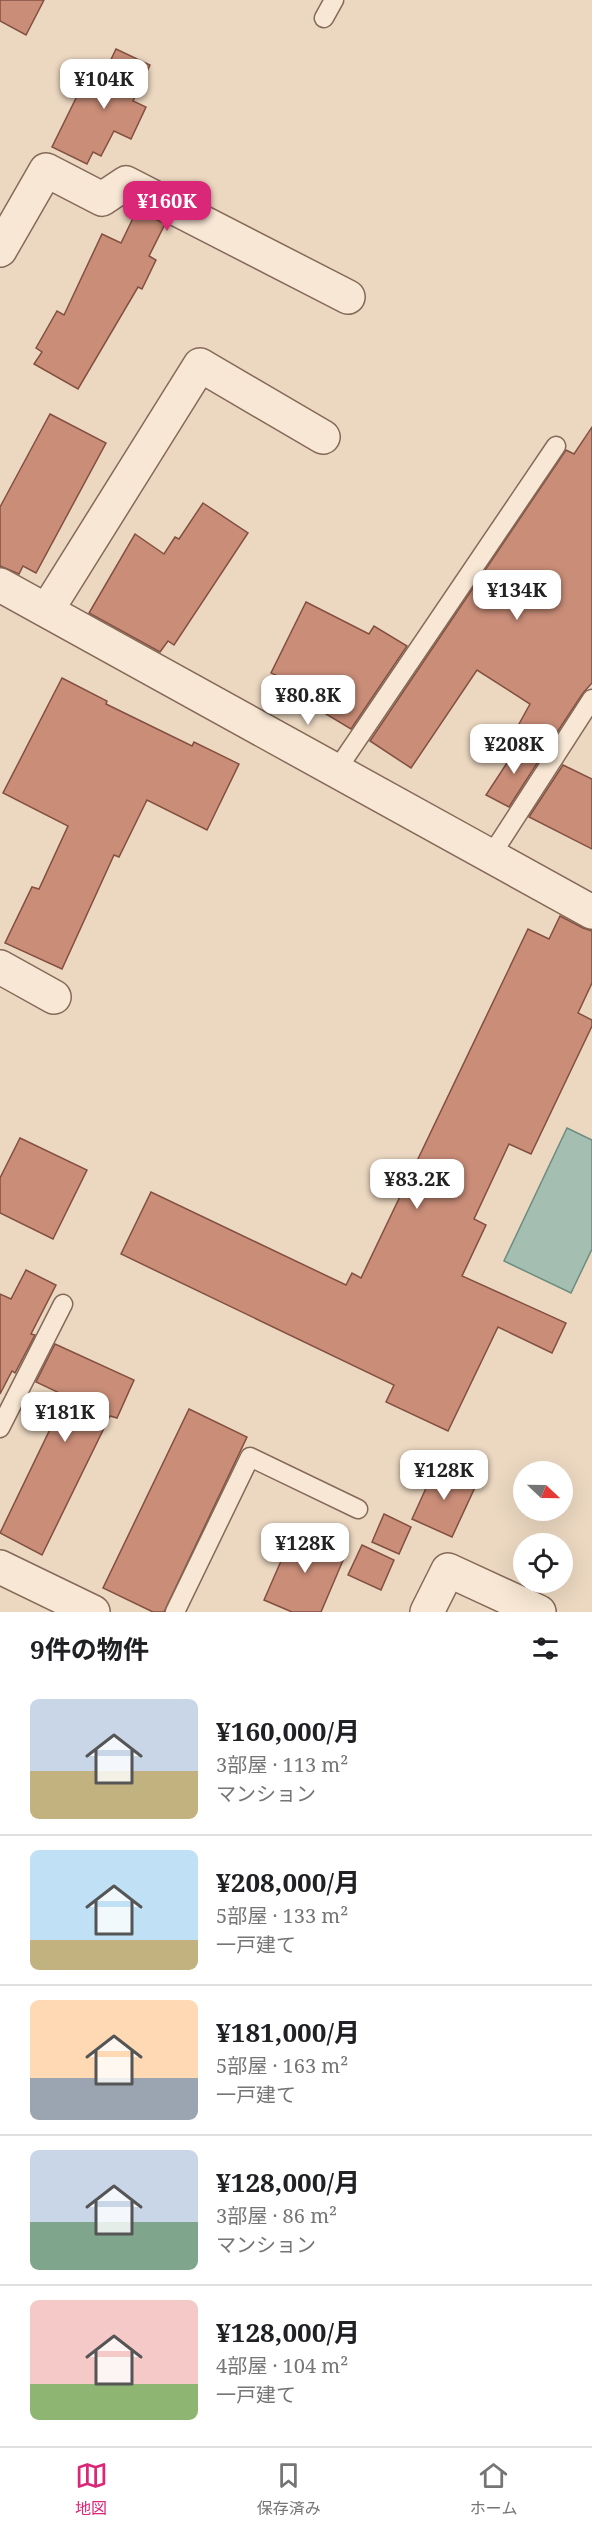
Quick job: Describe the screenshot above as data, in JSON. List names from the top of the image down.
{
  "north": "right",
  "page": {
    "price": [
      "¥104K",
      "¥160K",
      "¥134K",
      "¥80.8K",
      "¥208K",
      "¥83.2K",
      "¥181K",
      "¥128K",
      "¥128K"
    ],
    "heading": "9件の物件",
    "list": [
      {
        "name": "¥160,000/月",
        "note": "3部屋 · 113 m² · マンション"
      },
      {
        "name": "¥208,000/月",
        "note": "5部屋 · 133 m² · 一戸建て"
      },
      {
        "name": "¥181,000/月",
        "note": "5部屋 · 163 m² · 一戸建て"
      },
      {
        "name": "¥128,000/月",
        "note": "3部屋 · 86 m² · マンション"
      },
      {
        "name": "¥128,000/月",
        "note": "4部屋 · 104 m² · 一戸建て"
      }
    ],
    "tabs": ["地図", "保存済み", "ホーム"]
  }
}
